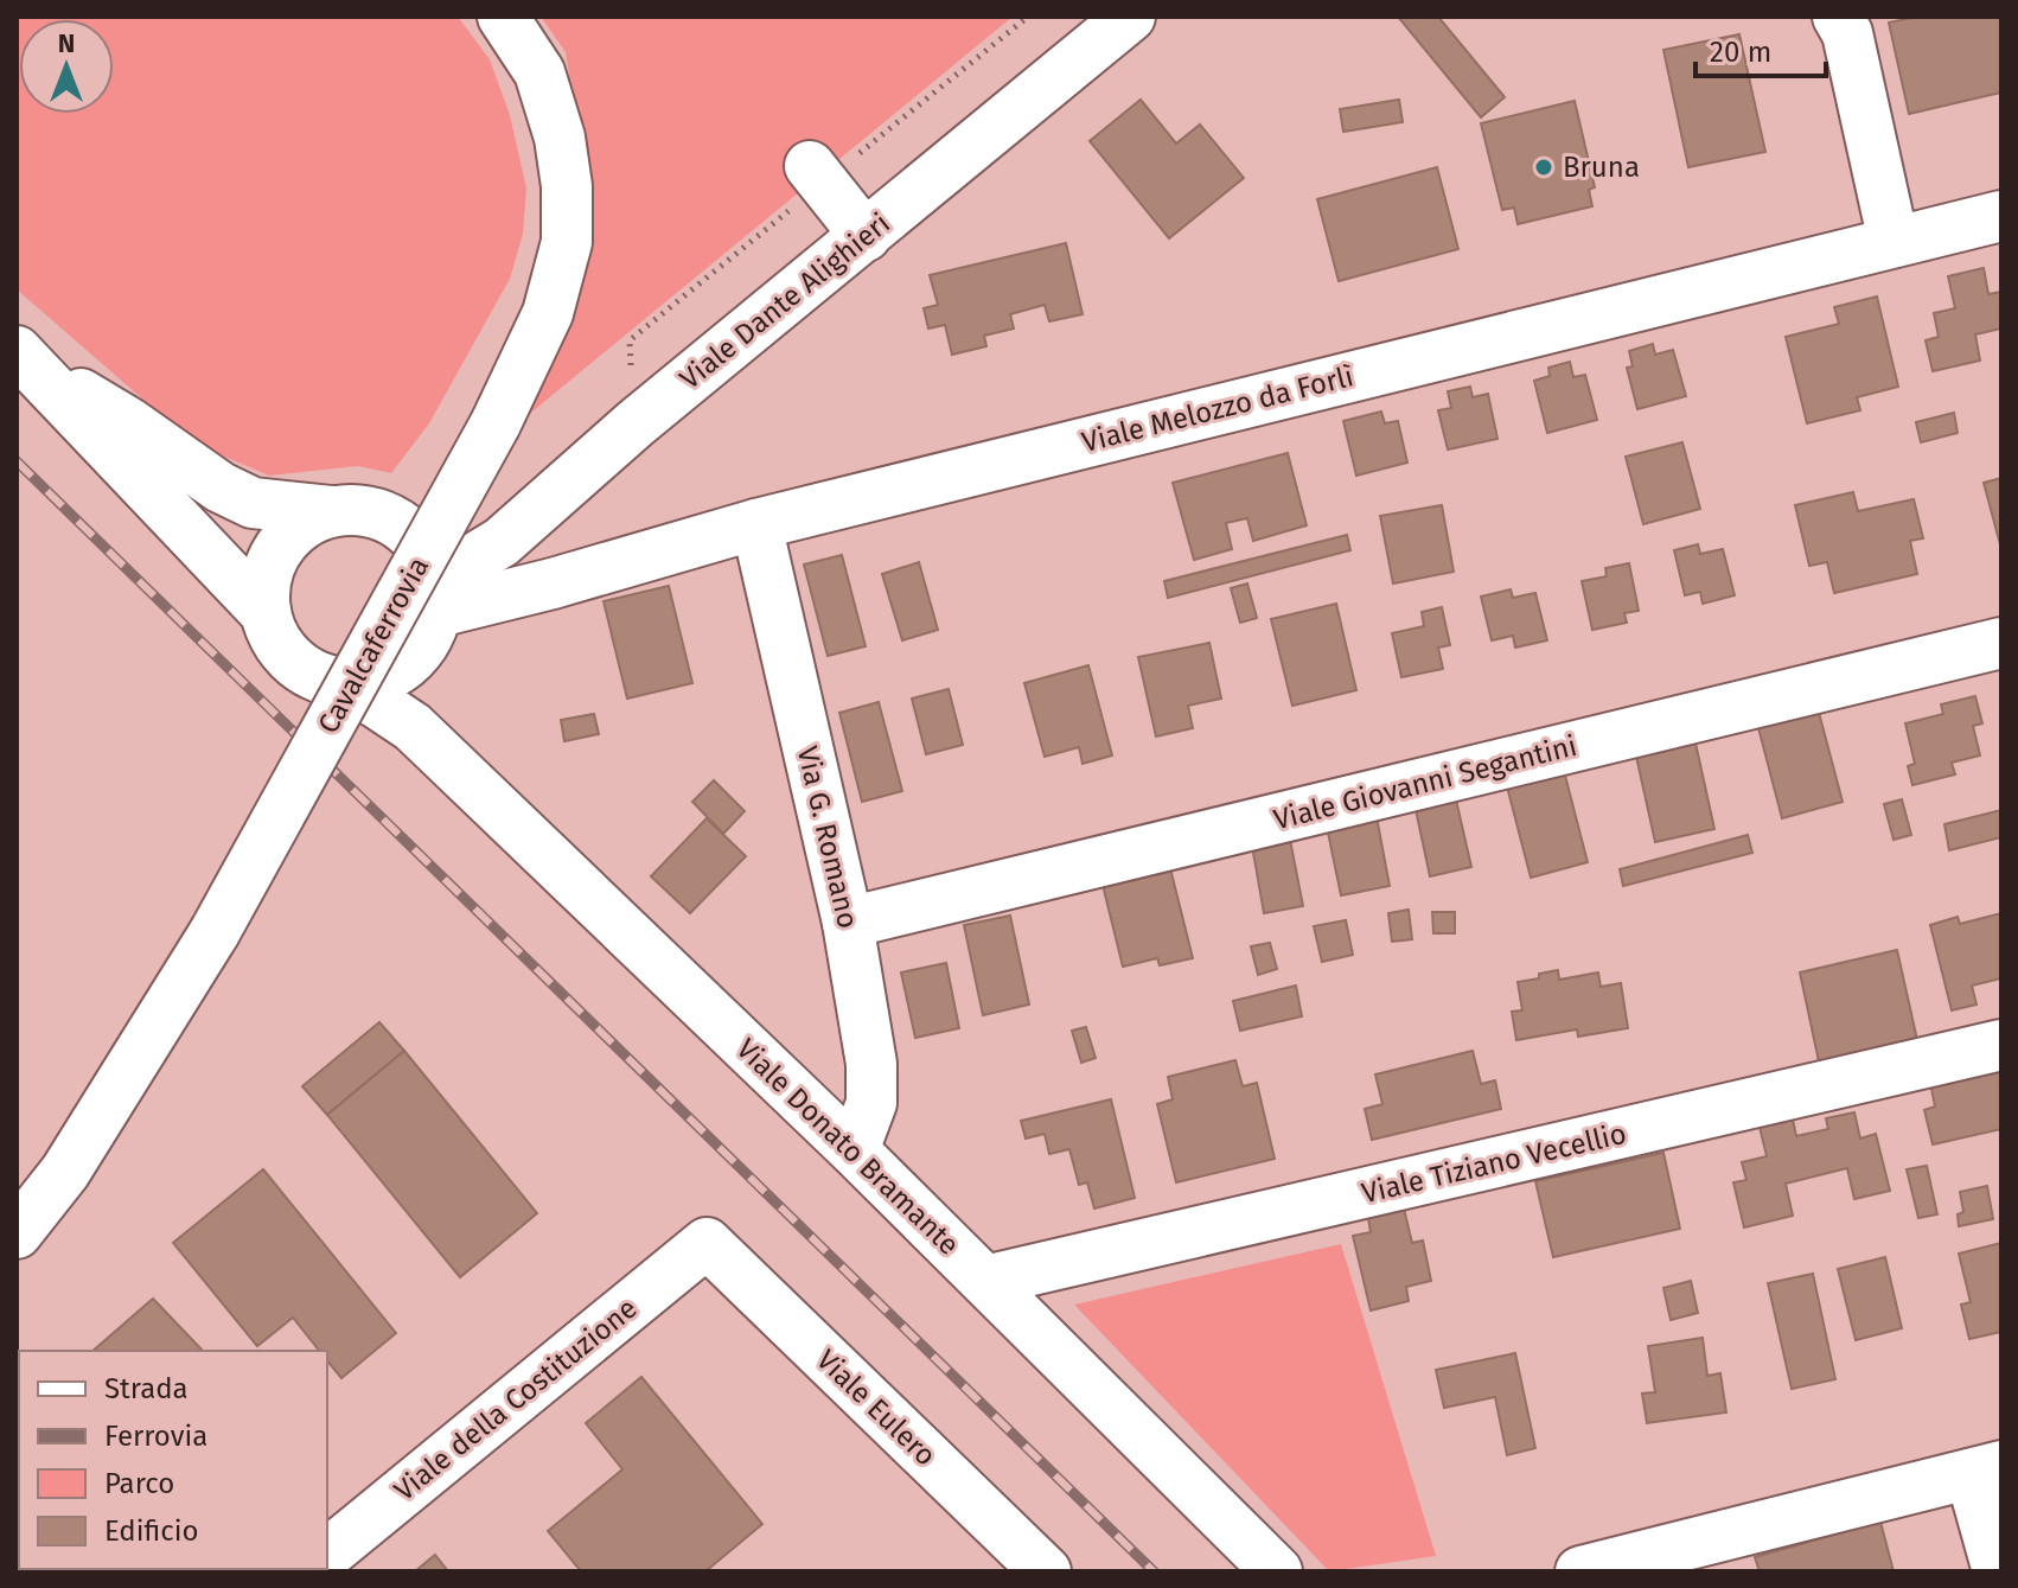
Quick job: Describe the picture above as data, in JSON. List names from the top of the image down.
{
  "streets": {
    "street": [
      "Viale Dante Alighieri",
      "Viale Melozzo da Forlì",
      "Cavalcaferrovia",
      "Viale Giovanni Segantini",
      "Via G. Romano",
      "Viale Donato Bramante",
      "Viale Tiziano Vecellio",
      "Viale della Costituzione",
      "Viale Eulero"
    ]
  },
  "crossings": [
    ["Viale Dante Alighieri", "Viale Melozzo da Forlì"],
    ["Viale Dante Alighieri", "Viale Donato Bramante"],
    ["Viale Melozzo da Forlì", "Via G. Romano"],
    ["Viale Melozzo da Forlì", "Viale Donato Bramante"],
    ["Viale Giovanni Segantini", "Via G. Romano"],
    ["Via G. Romano", "Viale Donato Bramante"],
    ["Viale Donato Bramante", "Viale Tiziano Vecellio"],
    ["Viale della Costituzione", "Viale Eulero"]
  ],
  "places": ["Bruna"],
  "legend": [
    "Strada",
    "Ferrovia",
    "Parco",
    "Edificio"
  ],
  "scale_bar": "20 m",
  "north": "top"
}
